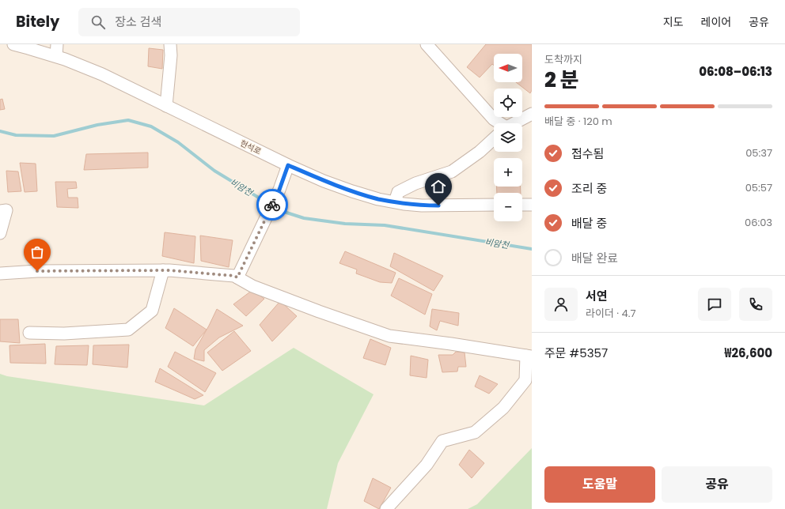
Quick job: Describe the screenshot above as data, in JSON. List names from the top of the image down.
{
  "streets": {
    "street": ["현석로"]
  },
  "water": ["비암천"],
  "north": "left",
  "page": {
    "header": "Bitely",
    "search": "장소 검색",
    "nav": ["지도", "레이어", "공유"],
    "heading": ["2 분", "도착까지", "06:08–06:13"],
    "panel": [
      "서연",
      "라이더 · 4.7",
      "주문 #5357",
      "₩26,600"
    ],
    "map_buttons": ["+", "−"],
    "bar": "배달 중 · 120 m",
    "list": [
      ["접수됨", "05:37"],
      ["조리 중", "05:57"],
      ["배달 중", "06:03"],
      "배달 완료"
    ],
    "buttons": ["도움말", "공유"]
  }
}
